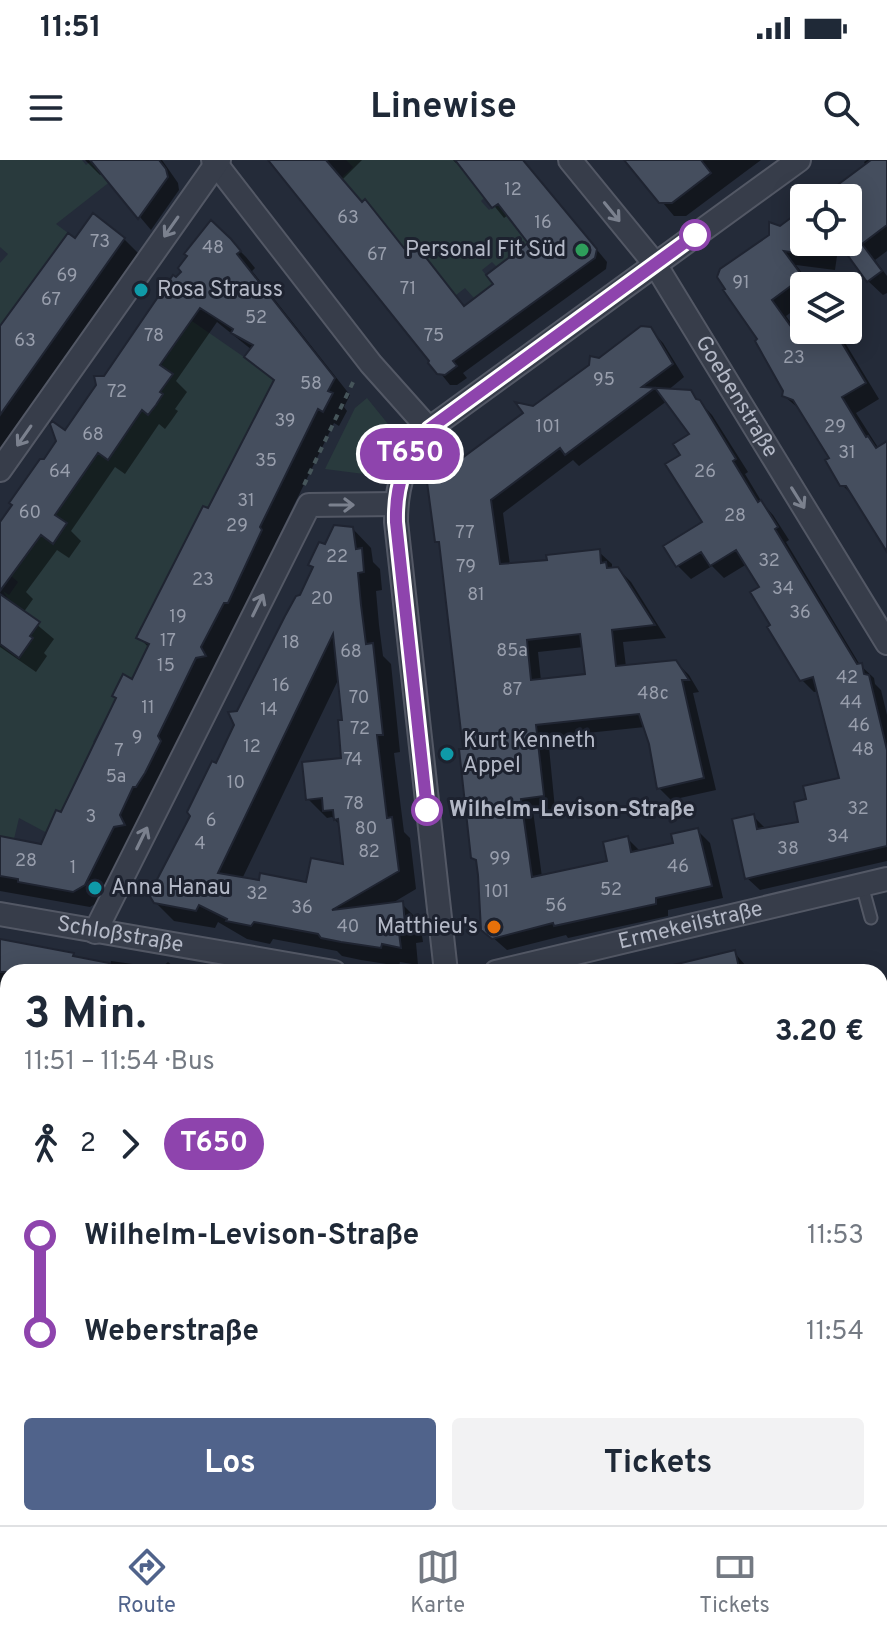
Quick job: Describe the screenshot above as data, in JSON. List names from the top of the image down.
{
  "streets": {
    "street": ["Goebenstraße", "Ermekeilstraße", "Schloßstraße"]
  },
  "one_way": ["Goebenstraße"],
  "places": [
    "Personal Fit Süd",
    "Rosa Strauss",
    "Kurt Kenneth Appel",
    "Wilhelm-Levison-Straße",
    "Anna Hanau",
    "Matthieu's"
  ],
  "lines": ["bus line T650"],
  "house_numbers": [
    "12",
    "63",
    "16",
    "73",
    "48",
    "67",
    "69",
    "91",
    "71",
    "67",
    "52",
    "78",
    "75",
    "63",
    "23",
    "95",
    "58",
    "72",
    "39",
    "101",
    "29",
    "68",
    "31",
    "35",
    "64",
    "26",
    "31",
    "60",
    "28",
    "29",
    "77",
    "22",
    "32",
    "79",
    "23",
    "34",
    "81",
    "20",
    "36",
    "19",
    "17",
    "18",
    "85a",
    "68",
    "15",
    "42",
    "16",
    "87",
    "48c",
    "70",
    "44",
    "11",
    "14",
    "46",
    "72",
    "9",
    "12",
    "48",
    "7",
    "74",
    "5a",
    "10",
    "78",
    "32",
    "3",
    "6",
    "80",
    "34",
    "4",
    "38",
    "82",
    "99",
    "28",
    "46",
    "1",
    "52",
    "101",
    "32",
    "56",
    "36",
    "40"
  ],
  "page": {
    "status": "11:51",
    "header": "Linewise",
    "on_map": "T650",
    "heading": ["3 Min.", "11:51 – 11:54 · Bus", "3.20 €"],
    "legs": ["2", "T650"],
    "list": [
      {
        "name": "Wilhelm-Levison-Straße",
        "value": "11:53"
      },
      {
        "name": "Weberstraße",
        "value": "11:54"
      }
    ],
    "buttons": ["Los", "Tickets"],
    "tabs": ["Route", "Karte", "Tickets"]
  }
}
